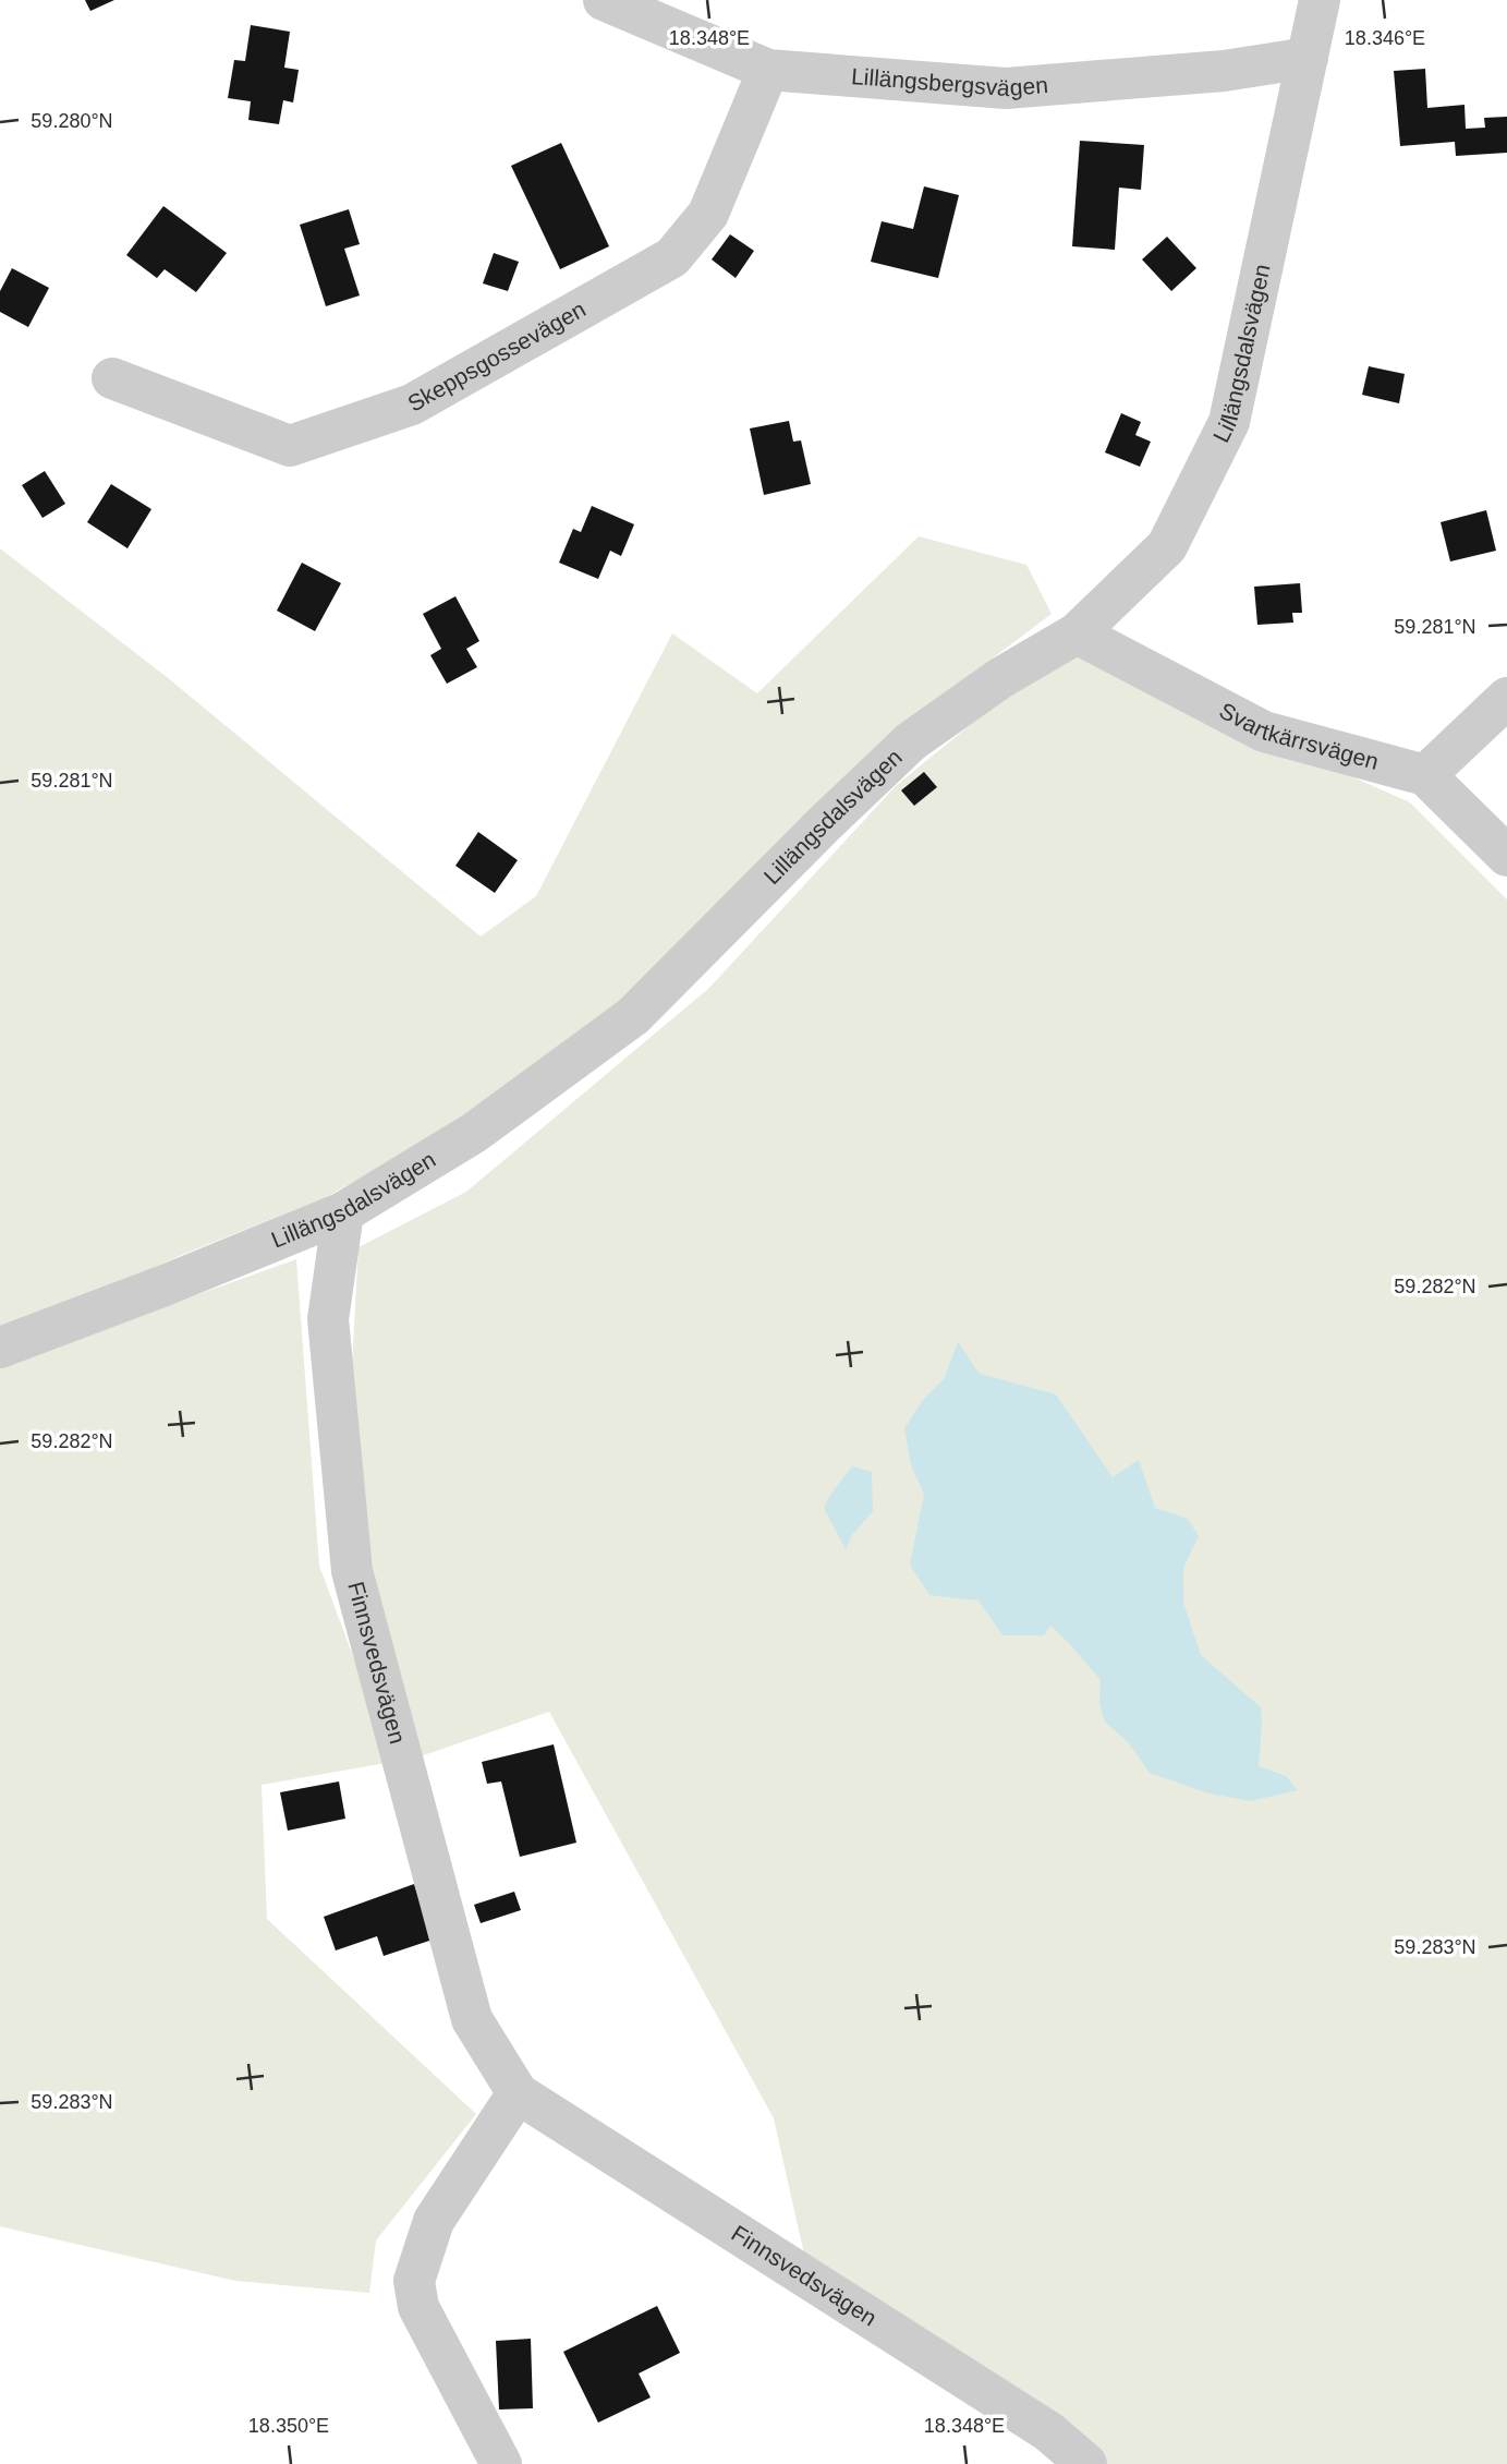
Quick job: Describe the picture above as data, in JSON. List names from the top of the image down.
{
  "streets": {
    "street": [
      "Lillängsbergsvägen",
      "Lillängsdalsvägen",
      "Skeppsgossevägen",
      "Svartkärrsvägen",
      "Finnsvedsvägen"
    ]
  },
  "crossings": [
    ["Lillängsbergsvägen", "Lillängsdalsvägen"],
    ["Lillängsbergsvägen", "Skeppsgossevägen"],
    ["Lillängsdalsvägen", "Svartkärrsvägen"],
    ["Lillängsdalsvägen", "Finnsvedsvägen"]
  ],
  "coordinates": [
    "18.348°E",
    "18.346°E",
    "59.280°N",
    "59.281°N",
    "59.282°N",
    "59.283°N",
    "18.350°E"
  ]
}
